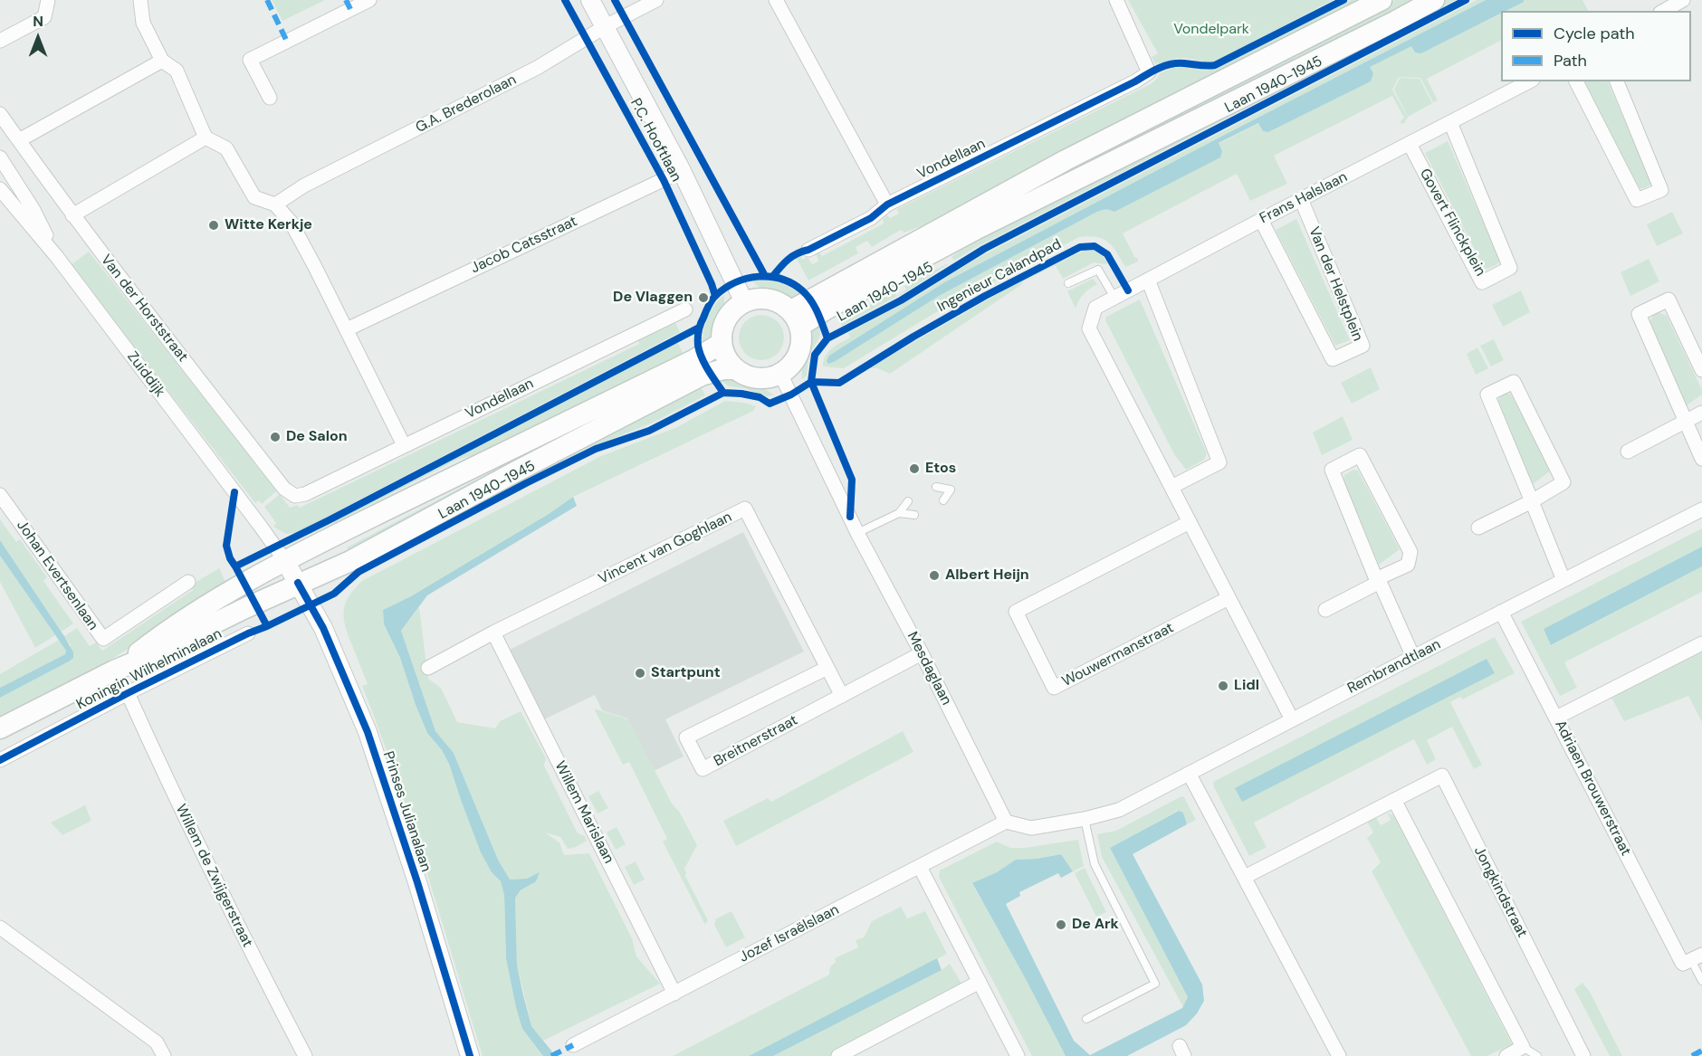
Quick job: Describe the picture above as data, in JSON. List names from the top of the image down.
{
  "streets": {
    "main road": ["Laan 1940-1945"],
    "street": [
      "G.A. Brederolaan",
      "P.C. Hooftlaan",
      "Vondellaan",
      "Frans Halslaan",
      "Govert Flinckplein",
      "Jacob Catsstraat",
      "Van der Helstplein",
      "Van der Horststraat",
      "Zuiddijk",
      "Vincent van Goghlaan",
      "Johan Evertsenlaan",
      "Wouwermanstraat",
      "Rembrandtlaan",
      "Mesdaglaan",
      "Koningin Wilhelminalaan",
      "Breitnerstraat",
      "Adriaen Brouwerstraat",
      "Prinses Julianalaan",
      "Willem Marislaan",
      "Willem de Zwijgerstraat",
      "Jongkindstraat",
      "Jozef Israëlslaan"
    ],
    "cycle path": ["Ingenieur Calandpad"]
  },
  "crossings": [
    ["Laan 1940-1945", "P.C. Hooftlaan"],
    ["Laan 1940-1945", "Zuiddijk"],
    ["Laan 1940-1945", "Mesdaglaan"],
    ["Laan 1940-1945", "Prinses Julianalaan"],
    ["G.A. Brederolaan", "P.C. Hooftlaan"],
    ["P.C. Hooftlaan", "Jacob Catsstraat"],
    ["P.C. Hooftlaan", "Mesdaglaan"],
    ["Vondellaan", "Van der Horststraat"],
    ["Frans Halslaan", "Govert Flinckplein"],
    ["Frans Halslaan", "Van der Helstplein"],
    ["Zuiddijk", "Prinses Julianalaan"],
    ["Vincent van Goghlaan", "Breitnerstraat"],
    ["Vincent van Goghlaan", "Willem Marislaan"],
    ["Rembrandtlaan", "Mesdaglaan"],
    ["Rembrandtlaan", "Adriaen Brouwerstraat"],
    ["Rembrandtlaan", "Jozef Israëlslaan"],
    ["Mesdaglaan", "Breitnerstraat"],
    ["Mesdaglaan", "Jozef Israëlslaan"],
    ["Koningin Wilhelminalaan", "Willem de Zwijgerstraat"],
    ["Willem Marislaan", "Jozef Israëlslaan"]
  ],
  "parks": ["Vondelpark"],
  "places": [
    "Witte Kerkje",
    "De Vlaggen",
    "De Salon",
    "Etos",
    "Albert Heijn",
    "Startpunt",
    "Lidl",
    "De Ark"
  ],
  "legend": ["Cycle path", "Path"],
  "north": "top"
}
